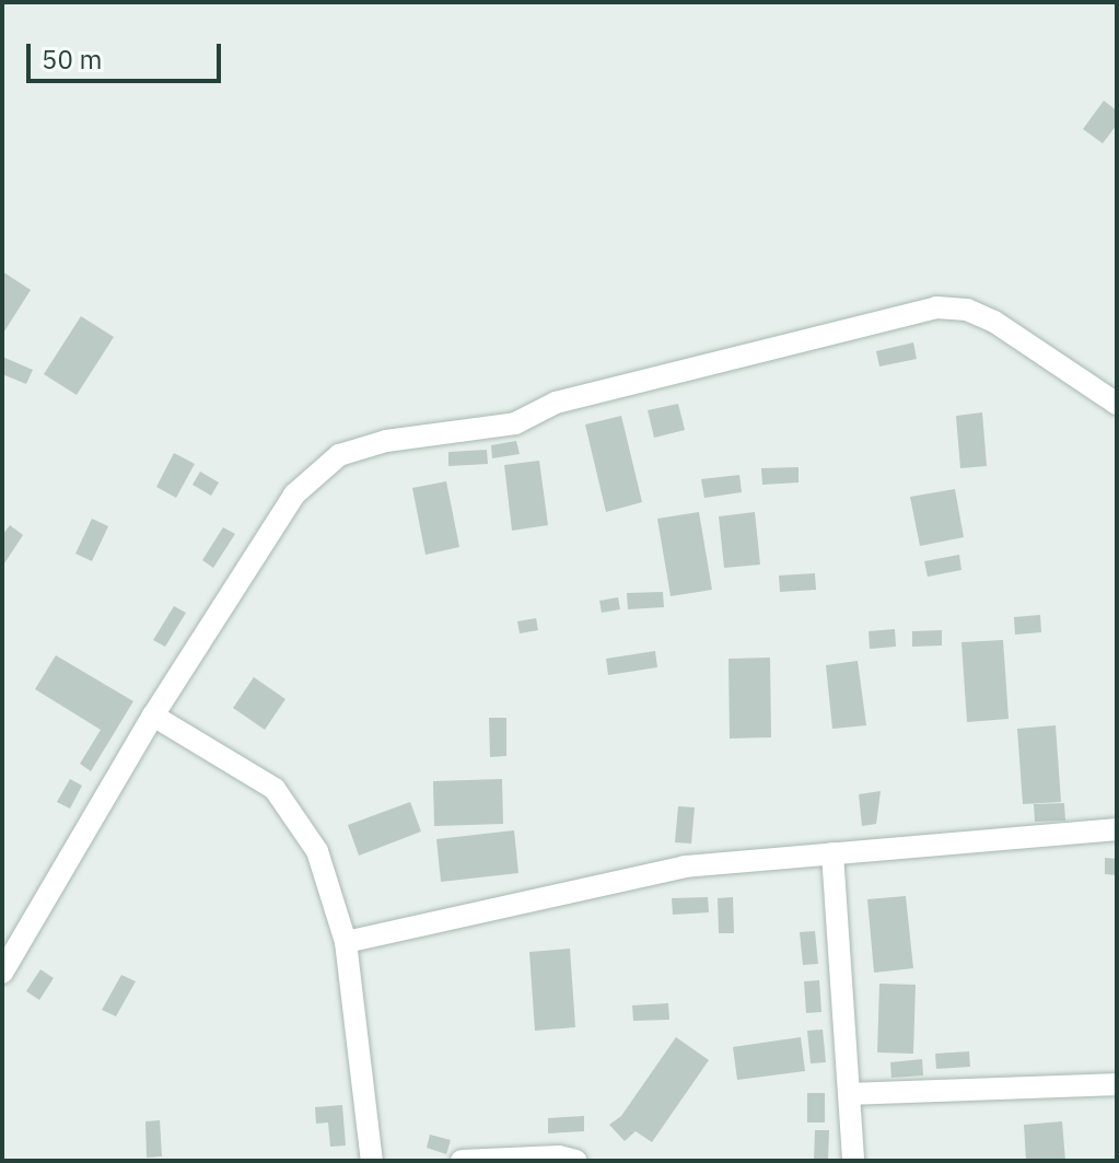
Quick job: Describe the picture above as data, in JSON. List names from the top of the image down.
{
  "scale_bar": "50 m"
}
